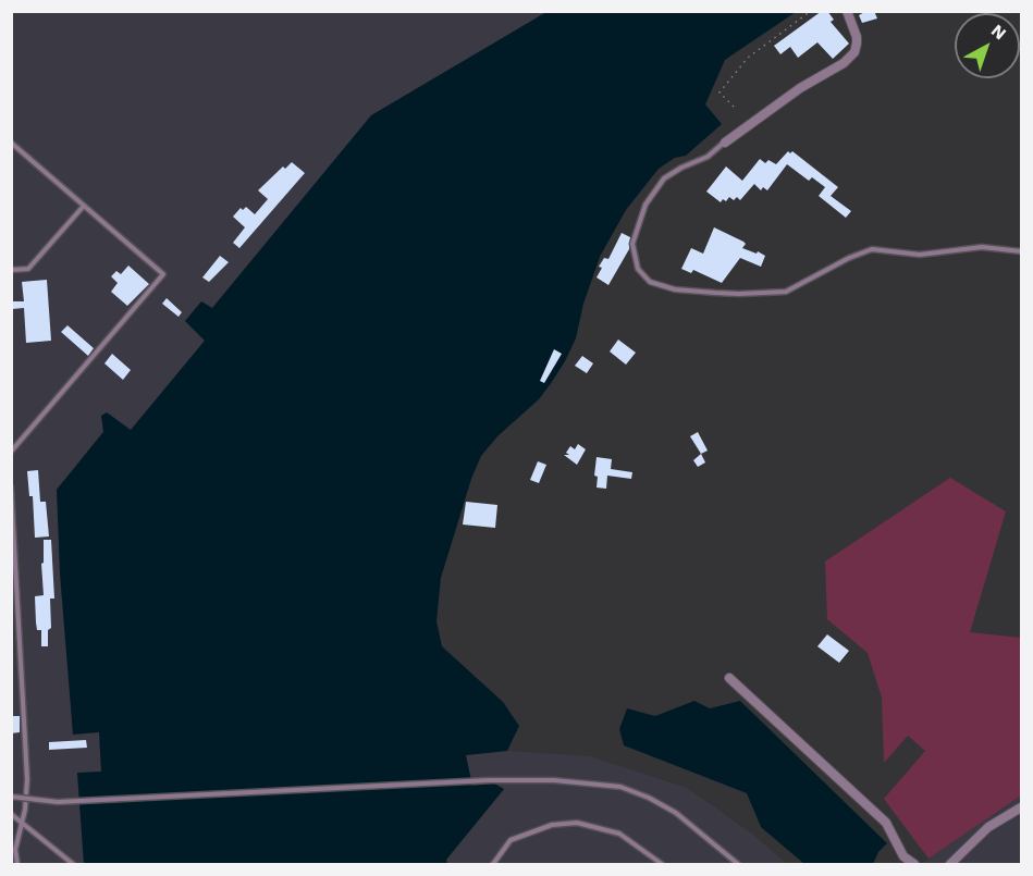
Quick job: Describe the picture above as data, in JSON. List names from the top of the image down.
{
  "north": "top right"
}
